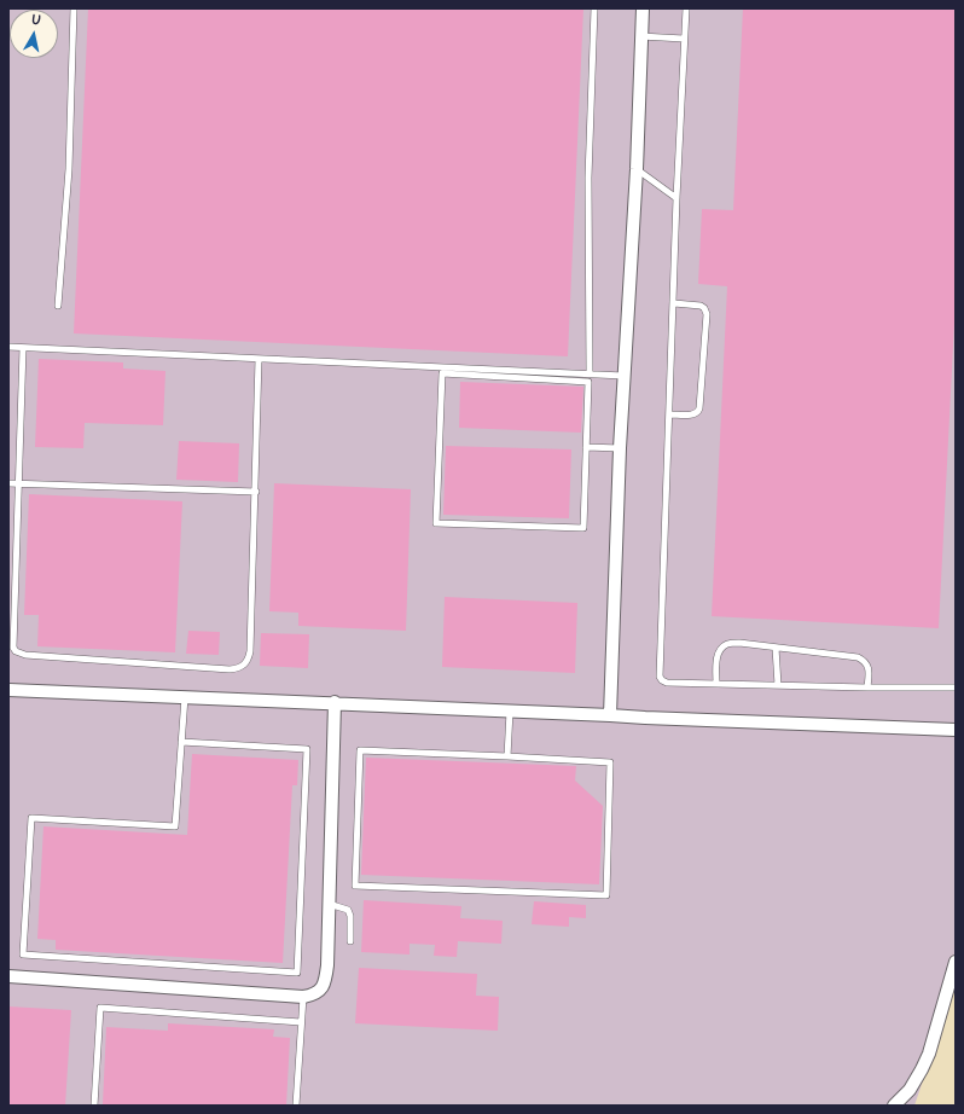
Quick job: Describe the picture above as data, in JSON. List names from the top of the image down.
{
  "north": "top"
}
